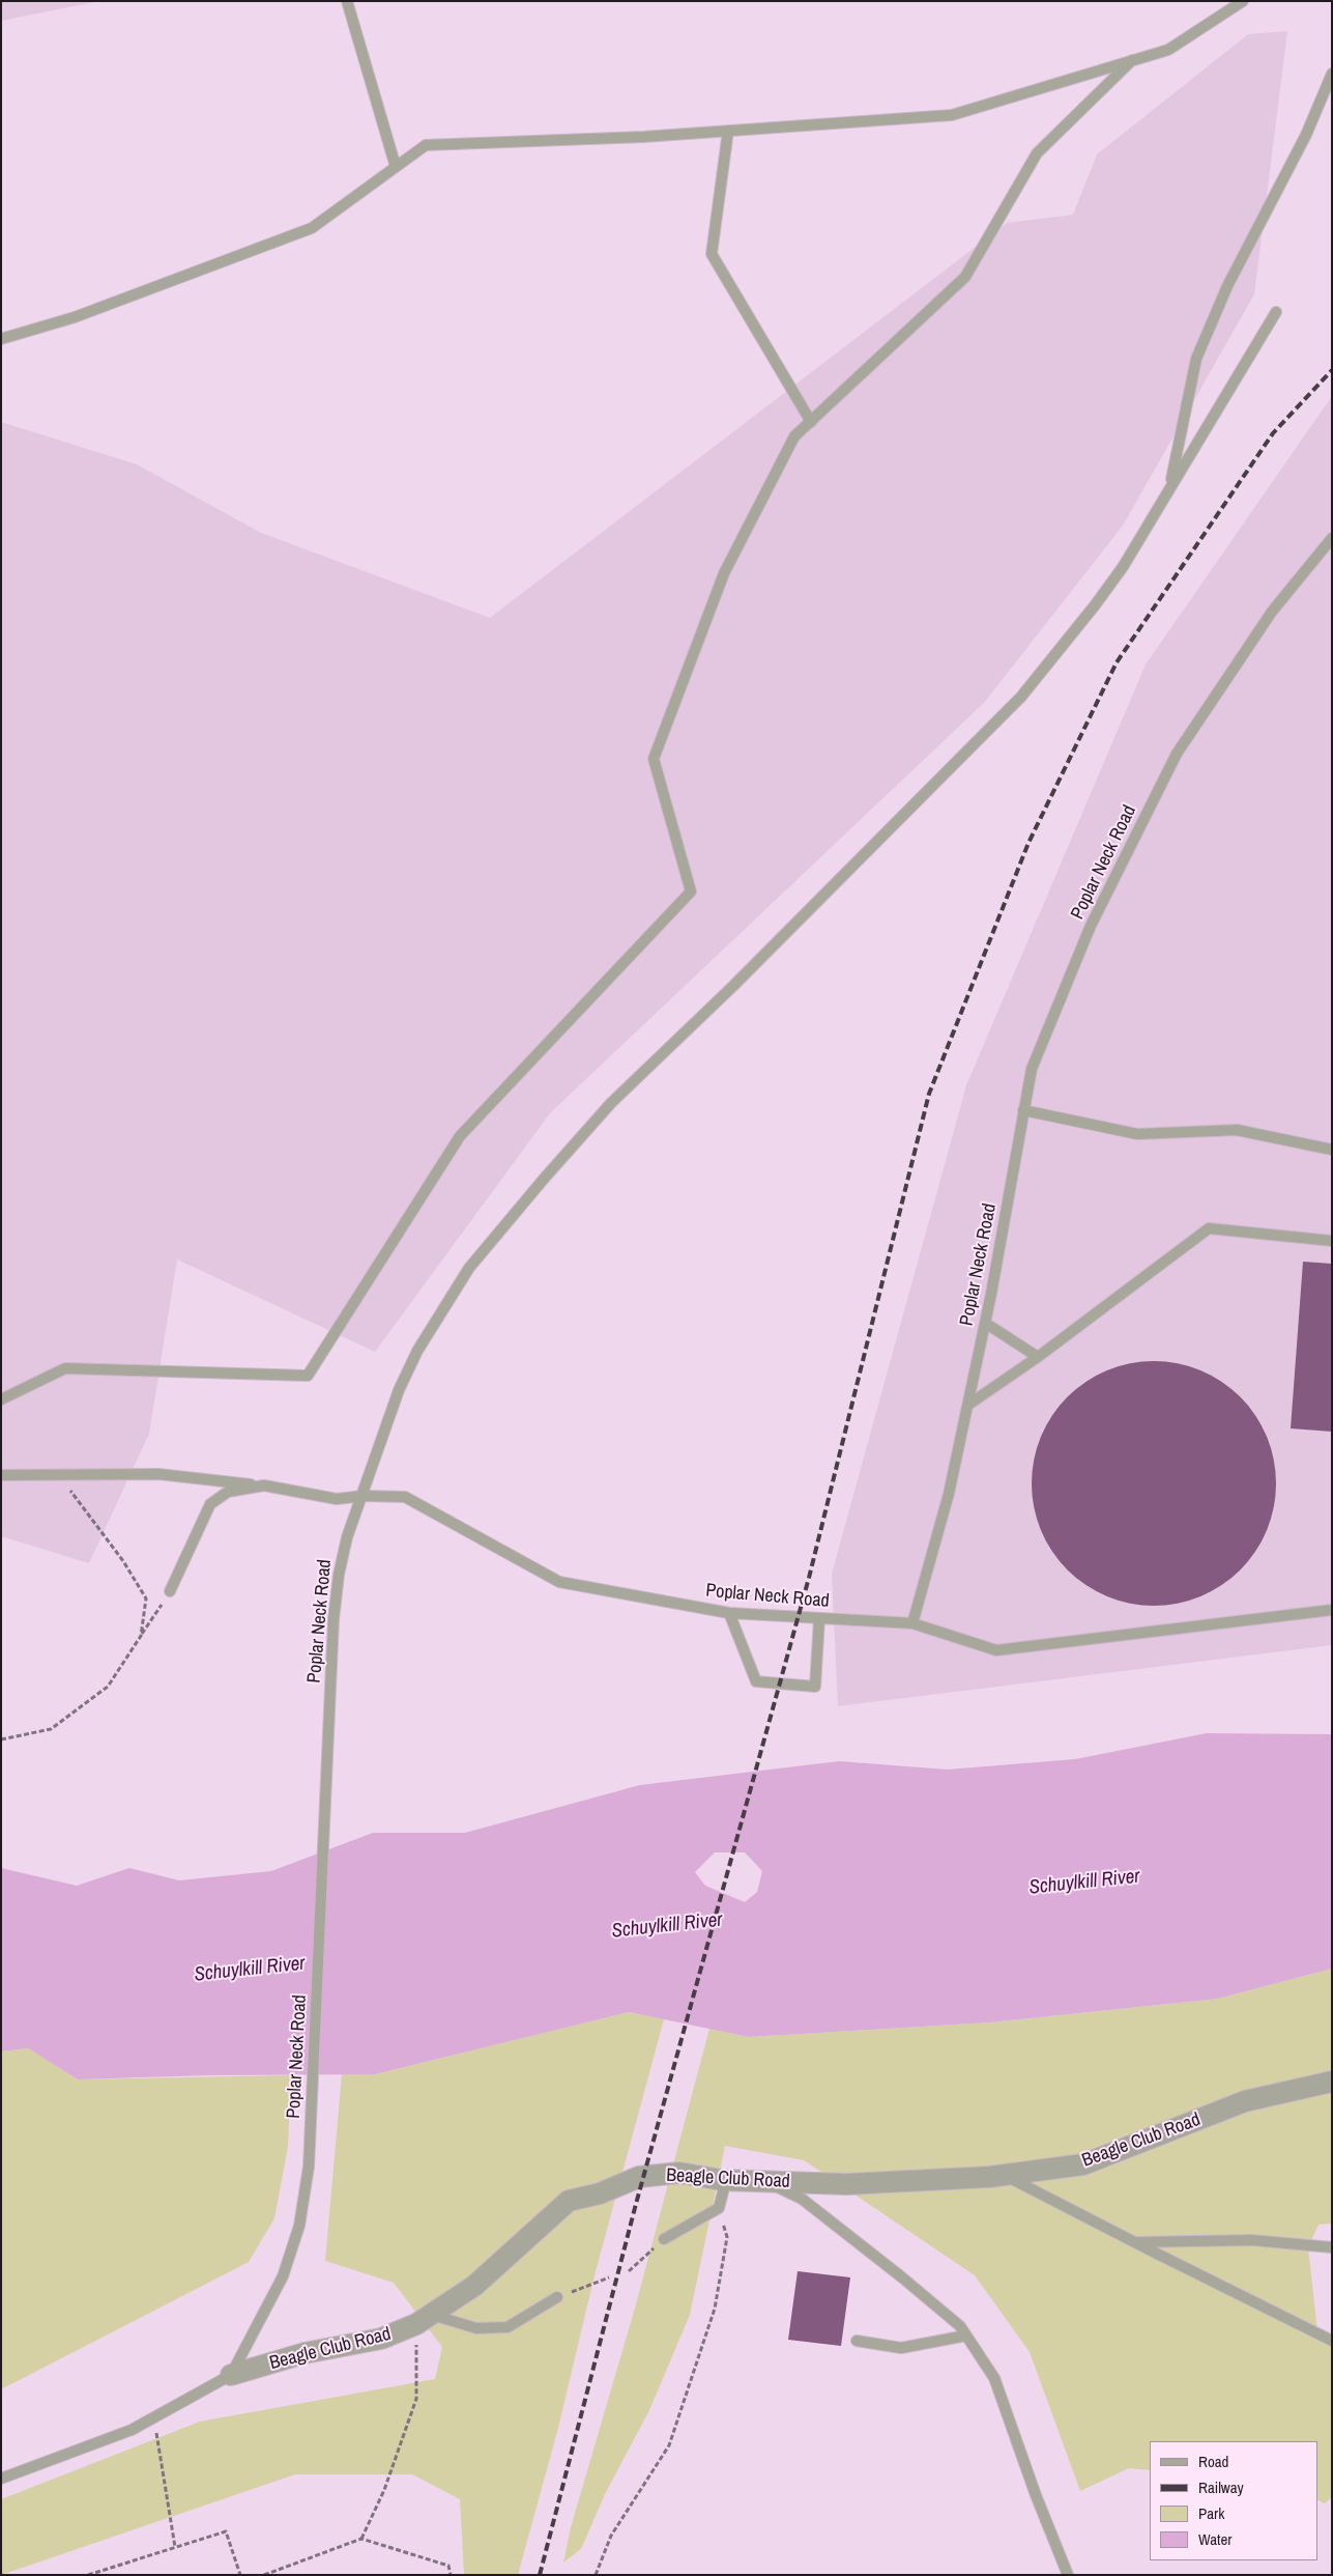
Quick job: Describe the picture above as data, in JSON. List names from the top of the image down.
{
  "streets": {
    "street": ["Beagle Club Road"],
    "lane": ["Poplar Neck Road"]
  },
  "crossings": [
    ["Poplar Neck Road", "Beagle Club Road"]
  ],
  "water": ["Schuylkill River"],
  "legend": [
    "Road",
    "Railway",
    "Park",
    "Water"
  ]
}
